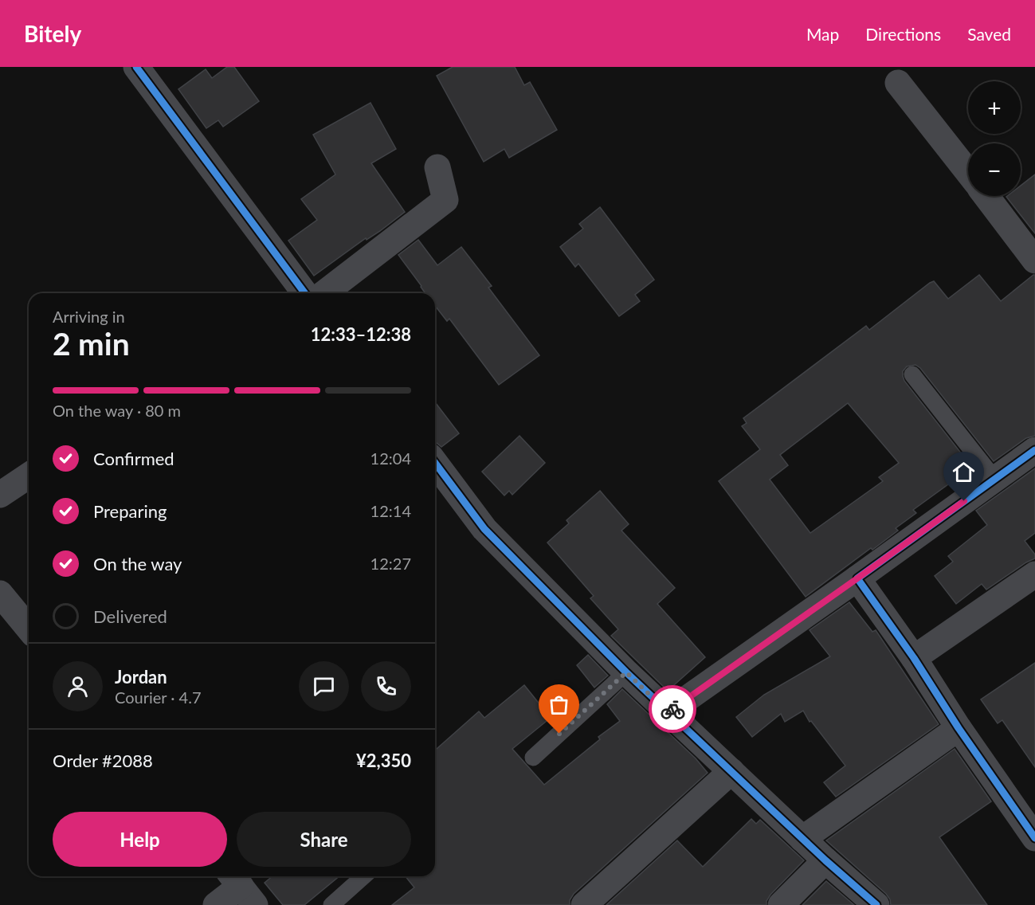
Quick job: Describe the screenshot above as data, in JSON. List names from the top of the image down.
{
  "page": {
    "header": "Bitely",
    "nav": ["Map", "Directions", "Saved"],
    "map_buttons": ["+", "−"],
    "heading": ["2 min", "Arriving in", "12:33–12:38"],
    "panel": [
      "Jordan",
      "Courier · 4.7",
      "Order #2088",
      "¥2,350"
    ],
    "bar": "On the way · 80 m",
    "list": [
      ["Confirmed", "12:04"],
      ["Preparing", "12:14"],
      ["On the way", "12:27"],
      "Delivered"
    ],
    "buttons": ["Help", "Share"]
  }
}
